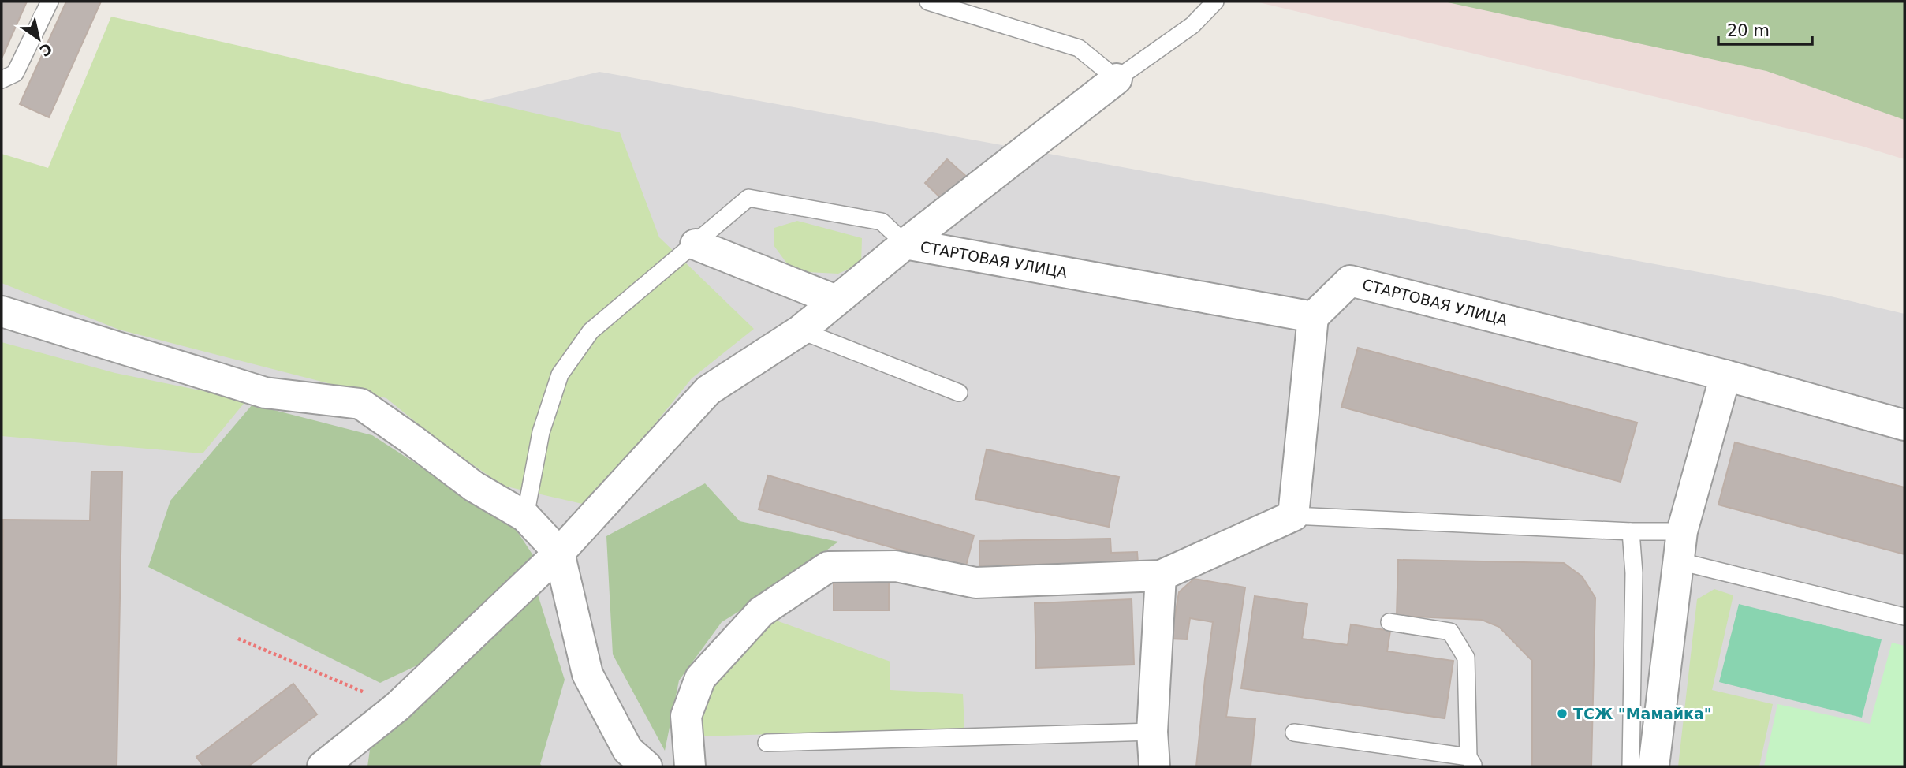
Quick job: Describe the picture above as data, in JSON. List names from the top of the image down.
{
  "streets": {
    "street": ["СТАРТОВАЯ УЛИЦА"]
  },
  "places": ["ТСЖ \"Мамайка\""],
  "scale_bar": "20 m",
  "north": "bottom right"
}
